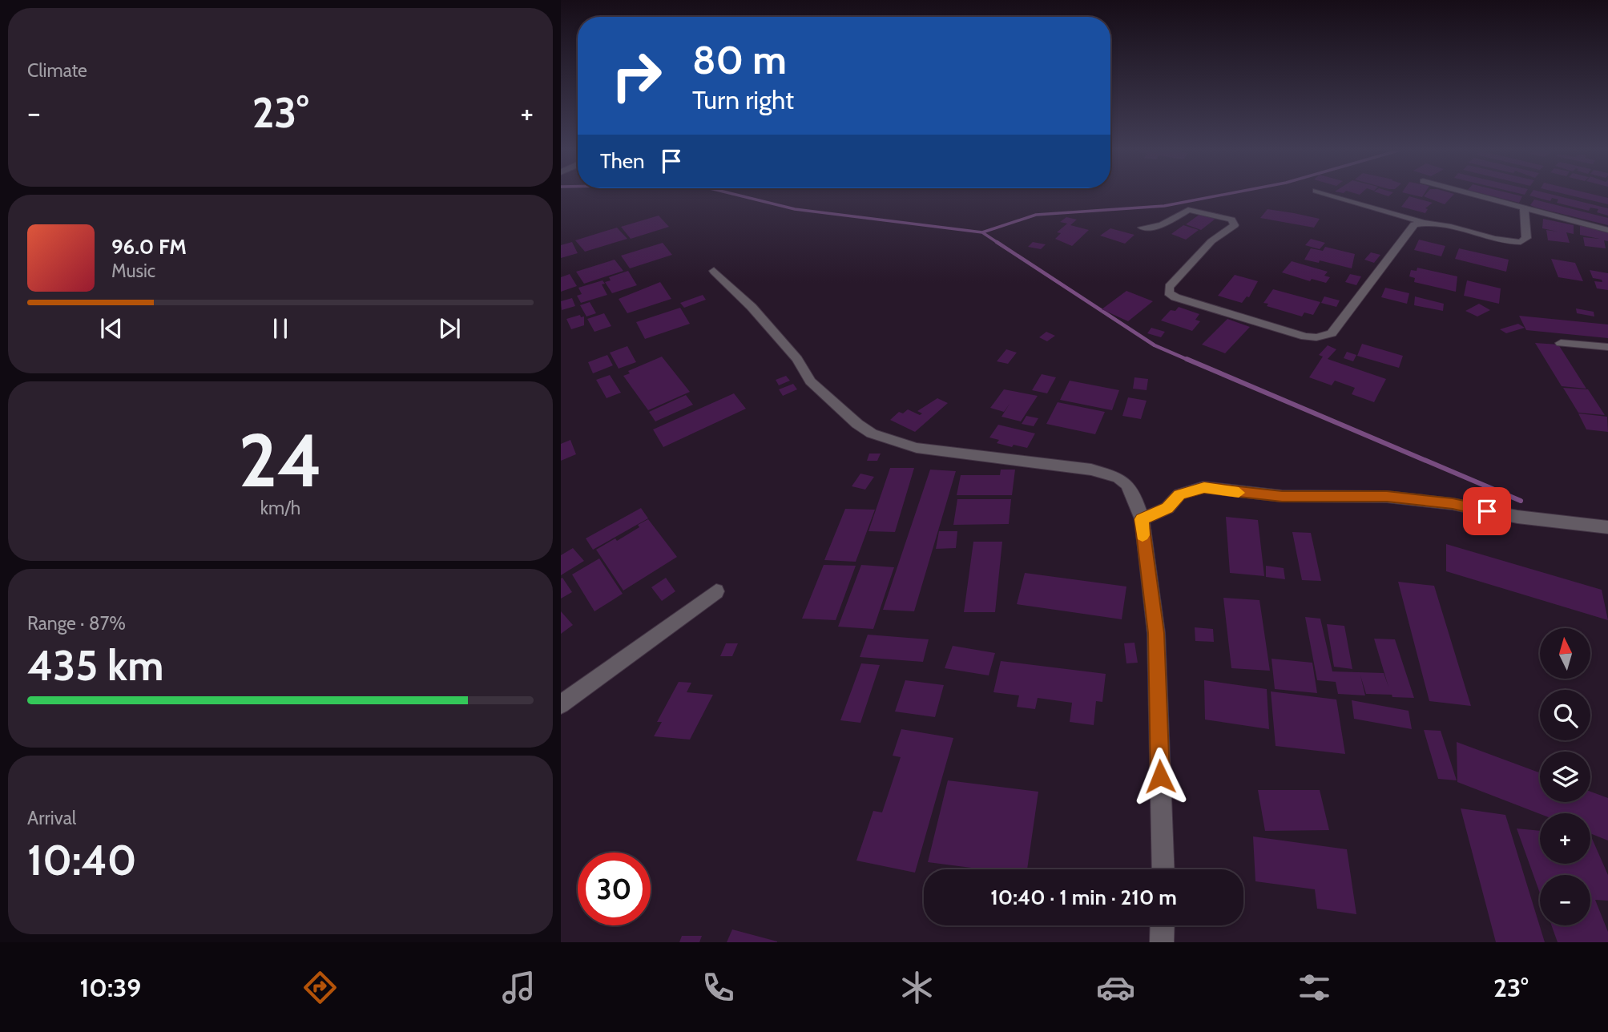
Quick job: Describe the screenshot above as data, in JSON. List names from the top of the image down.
{
  "north": "top",
  "page": {
    "tile": [
      "Climate",
      ["24", "km/h"],
      ["Range · 87%", "435 km"],
      ["Arrival", "10:40"]
    ],
    "turn": ["80 m", "Turn right"],
    "heat": ["−", "23°", "+"],
    "then": "Then",
    "song": ["96.0 FM", "Music"],
    "map_buttons": ["+", "−"],
    "limit": "30",
    "trip": "10:40 · 1 min · 210 m",
    "tabs": ["10:39", "23°"]
  }
}
